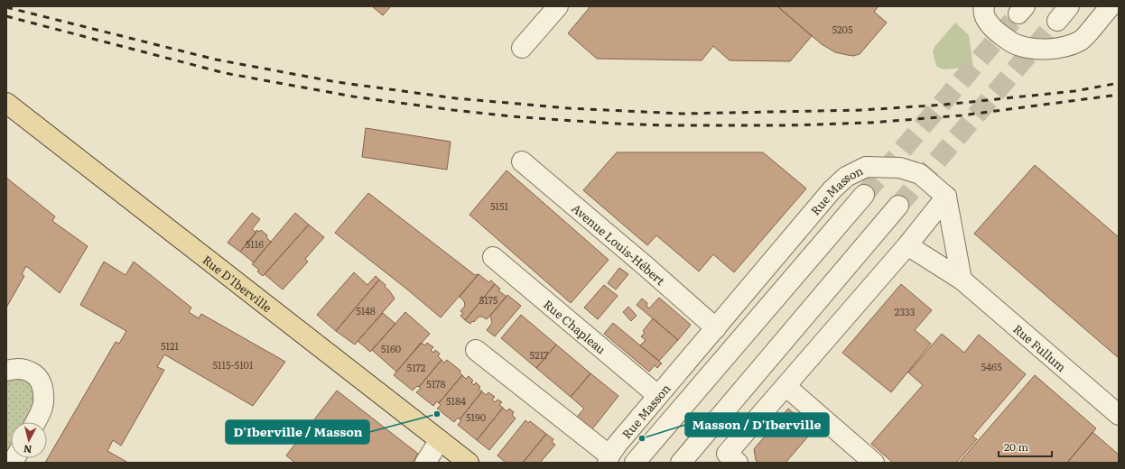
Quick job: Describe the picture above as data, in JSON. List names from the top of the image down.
{
  "streets": {
    "main road": ["Rue D'Iberville"],
    "street": [
      "Rue Masson",
      "Avenue Louis-Hébert",
      "Rue Chapleau",
      "Rue Fullum"
    ]
  },
  "crossings": [
    ["Rue Masson", "Avenue Louis-Hébert"],
    ["Rue Masson", "Rue Chapleau"]
  ],
  "places": ["D'Iberville / Masson", "Masson / D'Iberville"],
  "house_numbers": [
    "5205",
    "5151",
    "5116",
    "5175",
    "5148",
    "2333",
    "5121",
    "5160",
    "5217",
    "5115-5101",
    "5465",
    "5172",
    "5178",
    "5184",
    "5190"
  ],
  "scale_bar": "20 m",
  "north": "bottom"
}
